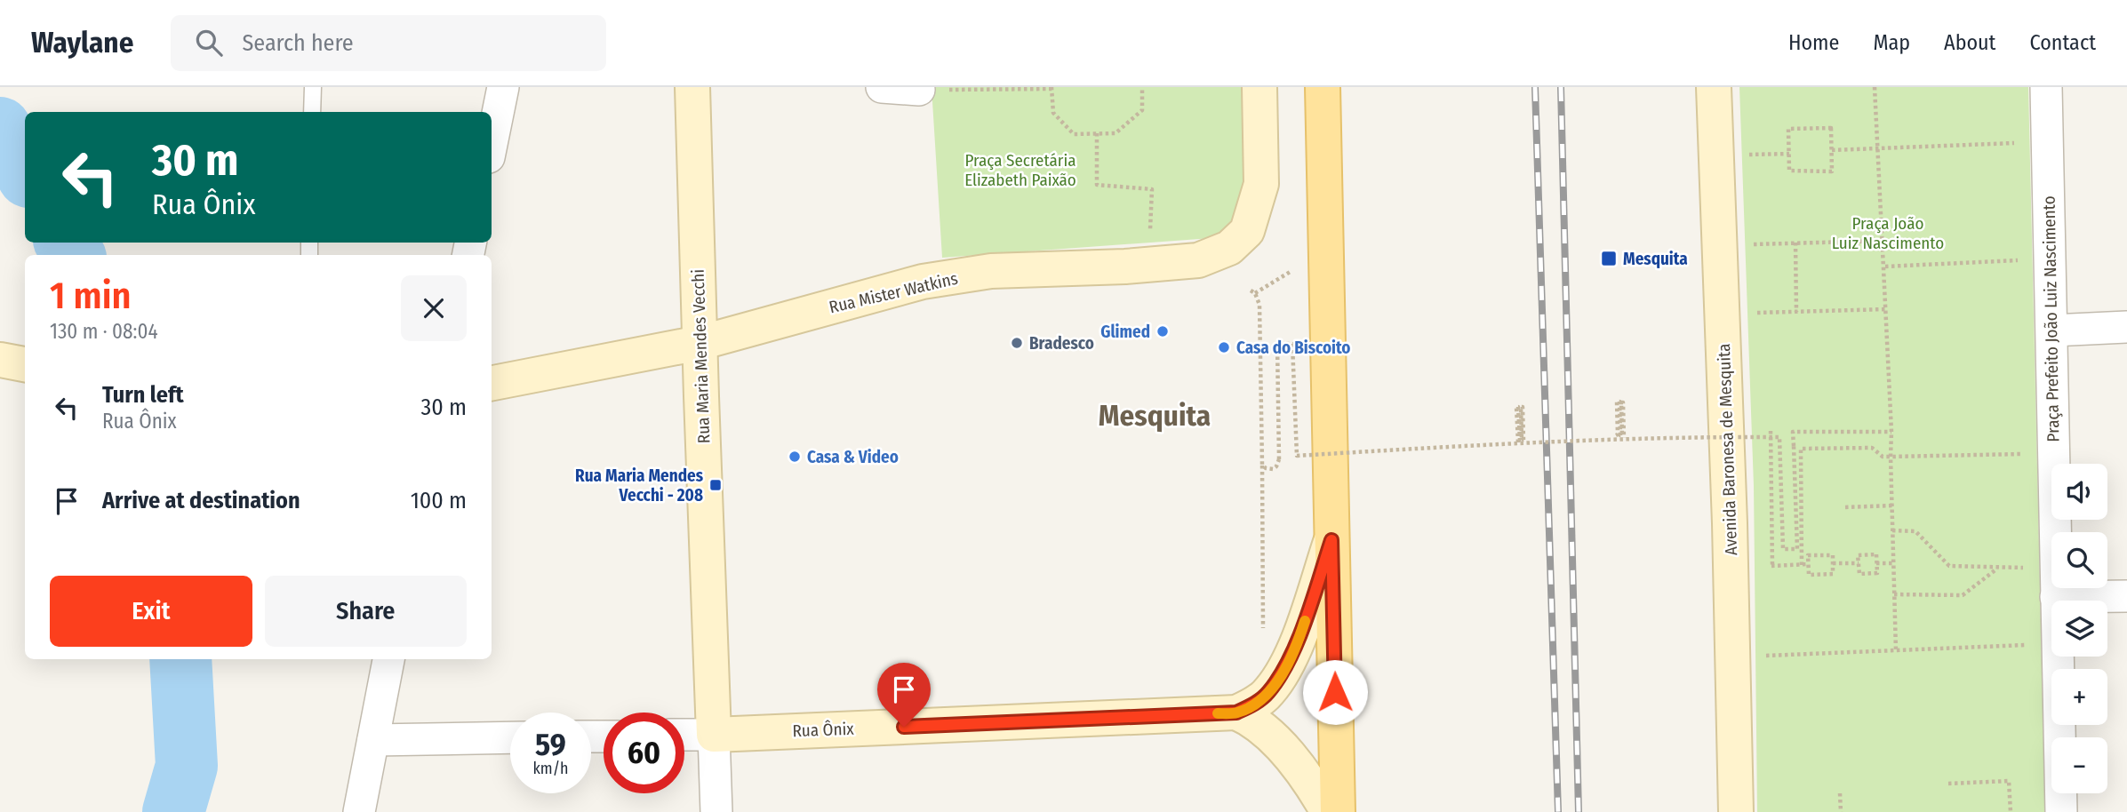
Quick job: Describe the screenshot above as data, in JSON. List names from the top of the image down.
{
  "streets": {
    "main road": [
      "Rua Mister Watkins",
      "Rua Maria Mendes Vecchi",
      "Avenida Baronesa de Mesquita",
      "Rua Ônix"
    ],
    "street": ["Praça Prefeito João Luiz Nascimento"]
  },
  "crossings": [
    ["Rua Mister Watkins", "Rua Maria Mendes Vecchi"],
    ["Rua Maria Mendes Vecchi", "Rua Ônix"]
  ],
  "districts": ["Mesquita"],
  "parks": ["Praça Secretária Elizabeth Paixão", "Praça João Luiz Nascimento"],
  "places": {
    "transit": ["Mesquita", "Rua Maria Mendes Vecchi - 208"],
    "other": [
      "Glimed",
      "Bradesco",
      "Casa do Biscoito",
      "Casa & Video"
    ]
  },
  "page": {
    "header": "Waylane",
    "search": "Search here",
    "nav": [
      "Home",
      "Map",
      "About",
      "Contact"
    ],
    "turn": ["30 m", "Rua Ônix"],
    "heading": ["1 min", "130 m · 08:04"],
    "list": [
      {
        "name": "Turn left",
        "note": "Rua Ônix",
        "value": "30 m"
      },
      {
        "name": "Arrive at destination",
        "value": "100 m"
      }
    ],
    "map_buttons": ["+", "−"],
    "buttons": ["Exit", "Share"],
    "speed": "59 km/h",
    "limit": "60"
  }
}
